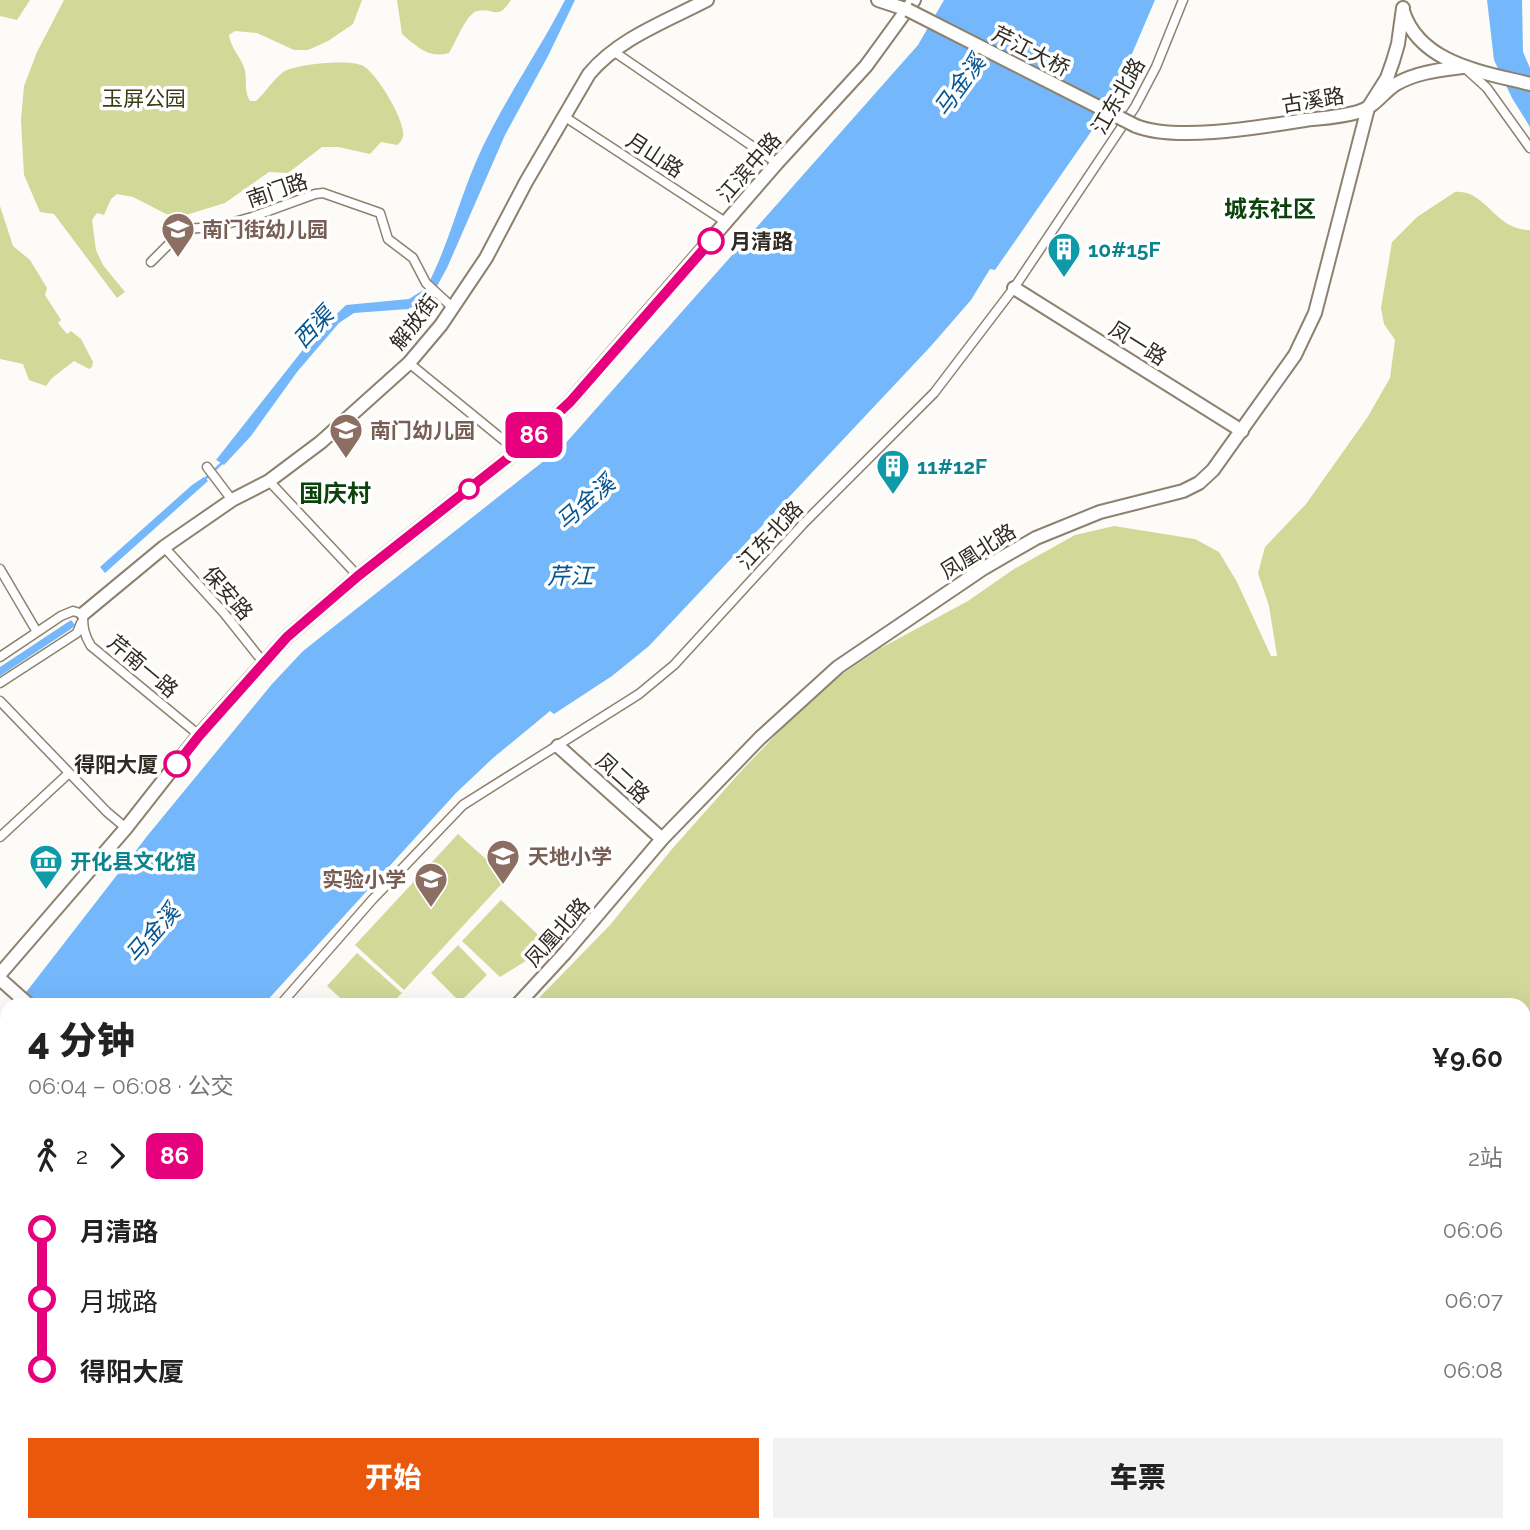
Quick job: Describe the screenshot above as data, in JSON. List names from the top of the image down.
{
  "streets": {
    "street": [
      "芹江大桥",
      "江东北路",
      "古溪路",
      "月山路",
      "江滨中路",
      "南门路",
      "解放街",
      "凤一路",
      "凤凰北路",
      "保安路",
      "芹南一路",
      "凤二路"
    ]
  },
  "crossings": [
    ["芹江大桥", "古溪路"],
    ["芹江大桥", "江滨中路"],
    ["江东北路", "凤一路"],
    ["江东北路", "凤二路"],
    ["古溪路", "凤凰北路"],
    ["月山路", "江滨中路"],
    ["月山路", "解放街"],
    ["江滨中路", "保安路"],
    ["江滨中路", "芹南一路"],
    ["南门路", "解放街"],
    ["解放街", "保安路"],
    ["解放街", "芹南一路"],
    ["凤一路", "凤凰北路"],
    ["凤凰北路", "凤二路"]
  ],
  "districts": ["城东社区", "国庆村"],
  "water": ["马金溪", "西渠", "芹江"],
  "parks": ["玉屏公园"],
  "places": {
    "other": ["月清路", "得阳大厦"],
    "school or university": [
      "南门街幼儿园",
      "南门幼儿园",
      "天地小学",
      "实验小学"
    ],
    "building": ["10#15F", "11#12F"],
    "museum": ["开化县文化馆"]
  },
  "lines": ["bus line 86"],
  "page": {
    "on_map": "86",
    "heading": ["4 分钟", "06:04 – 06:08 · 公交", "¥9.60"],
    "legs": ["2", "86", "2站"],
    "list": [
      {
        "name": "月清路",
        "value": "06:06"
      },
      {
        "name": "月城路",
        "value": "06:07"
      },
      {
        "name": "得阳大厦",
        "value": "06:08"
      }
    ],
    "buttons": ["开始", "车票"]
  }
}
